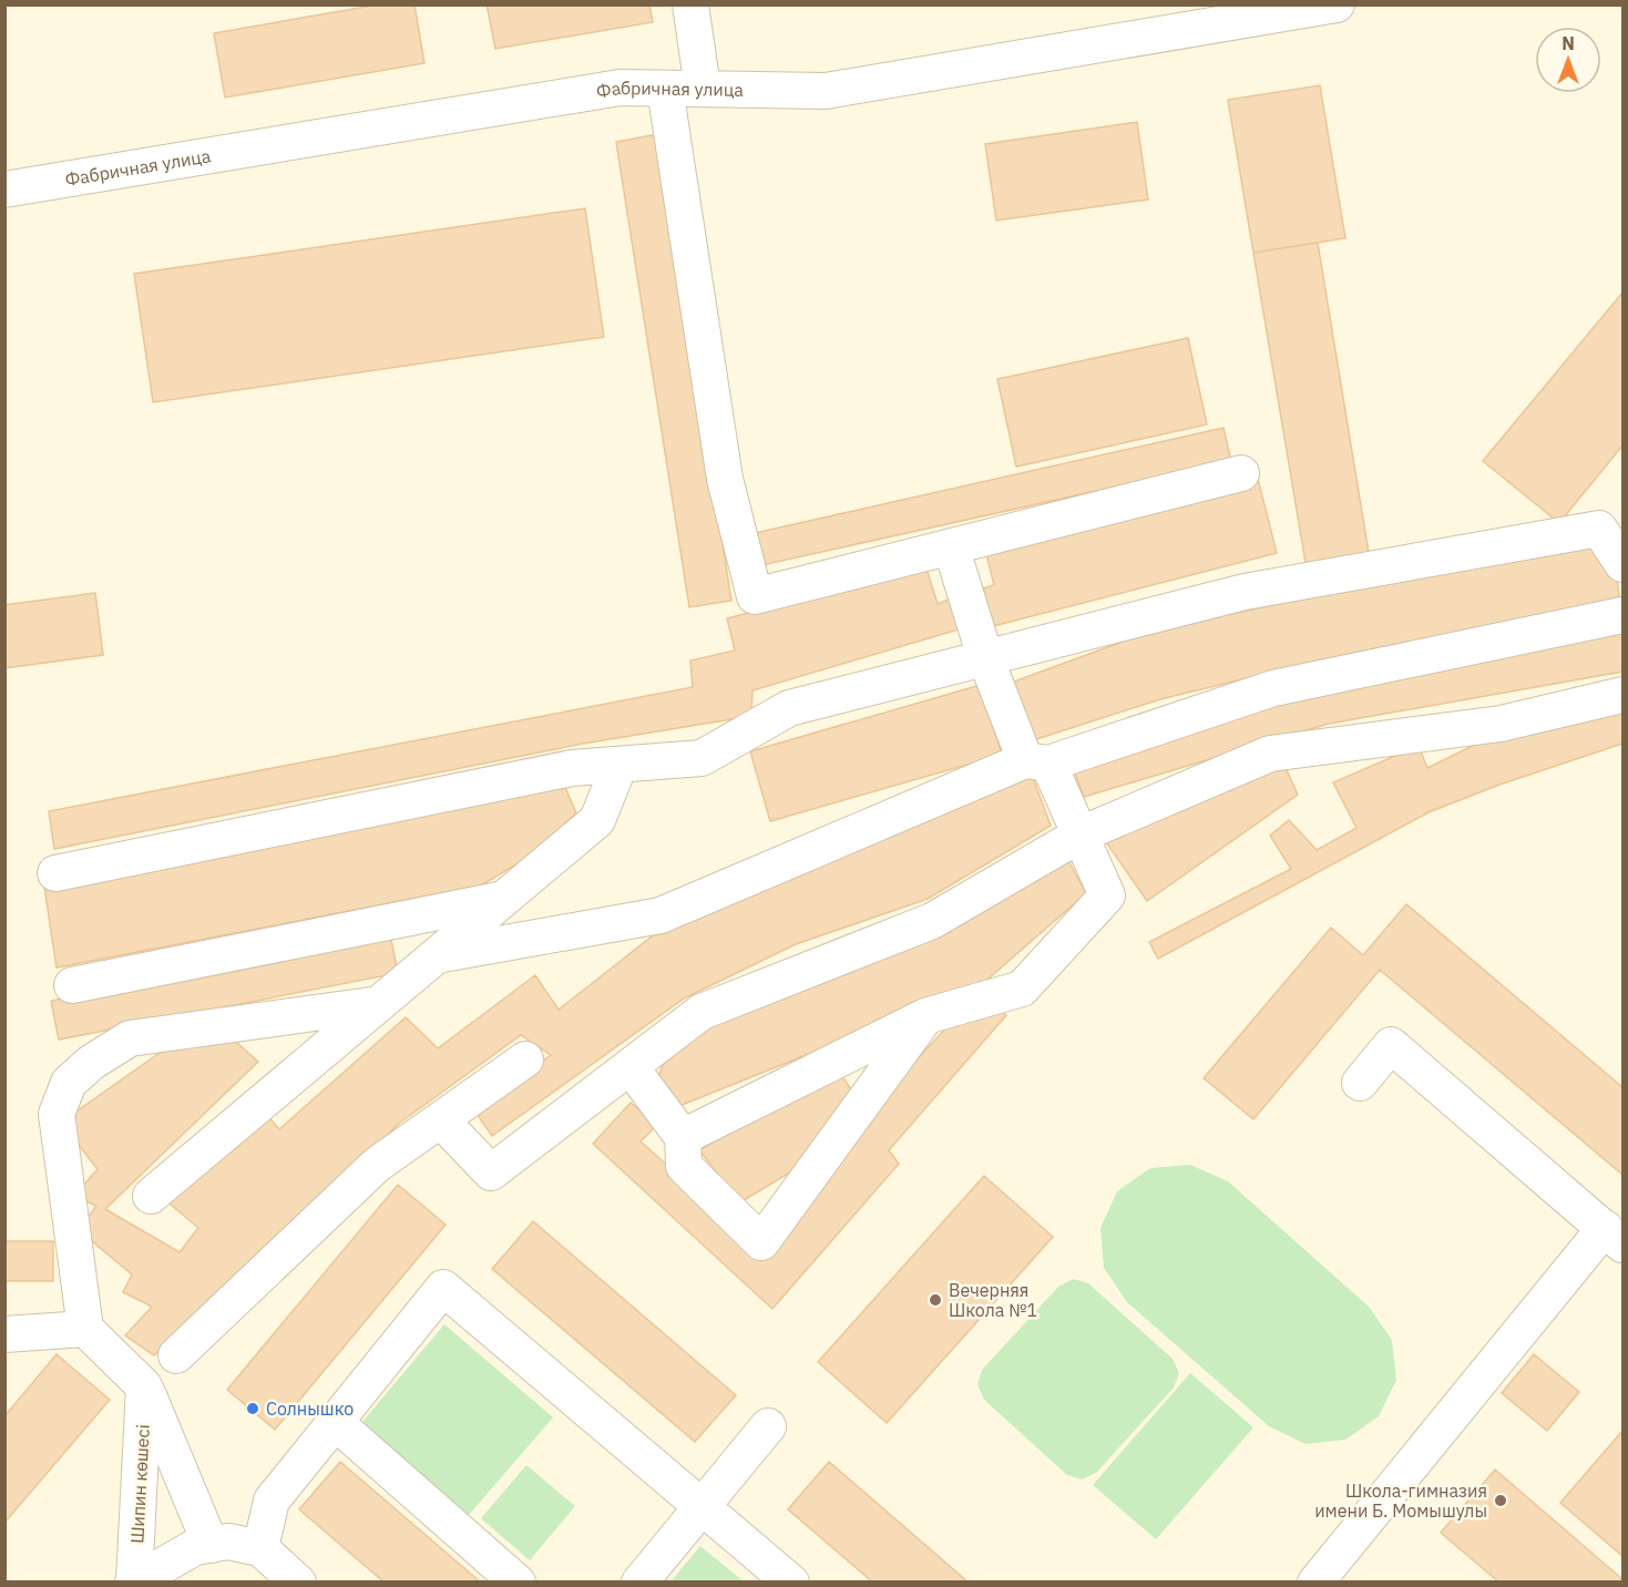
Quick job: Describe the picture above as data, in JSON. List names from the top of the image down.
{
  "streets": {
    "street": ["Фабричная улица", "Шипин көшесі"]
  },
  "places": ["Вечерняя Школа №1", "Солнышко", "Школа-гимназия имени Б. Момышулы"],
  "north": "top"
}
